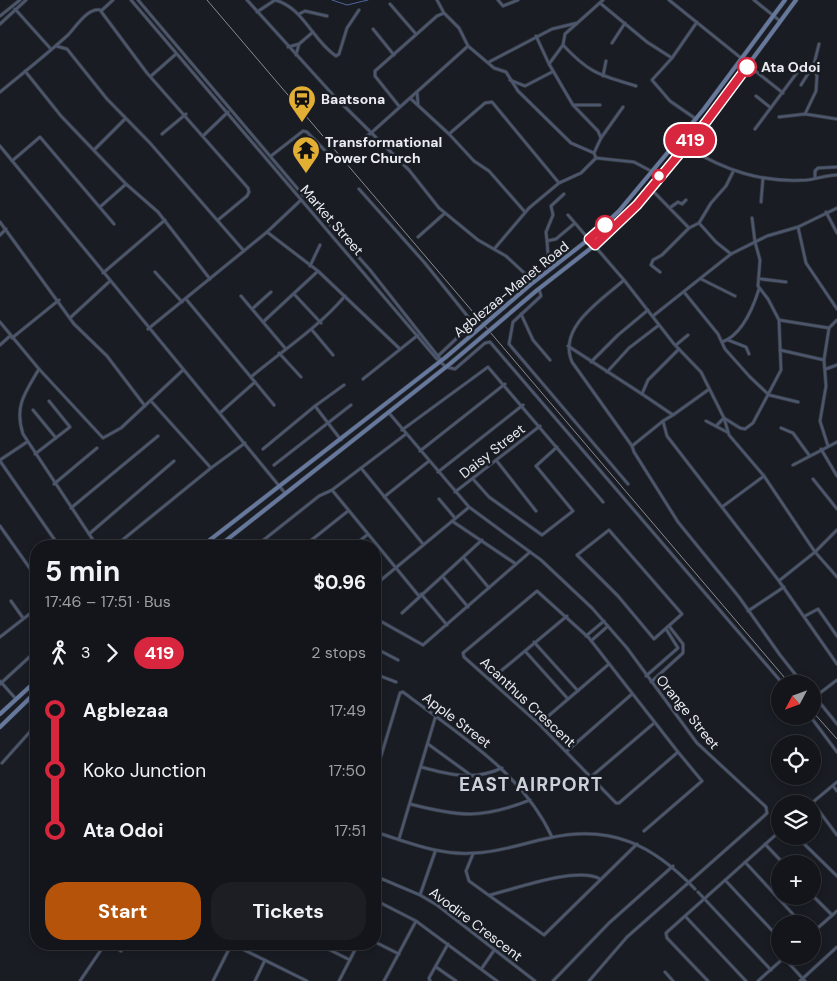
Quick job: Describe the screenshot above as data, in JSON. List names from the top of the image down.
{
  "streets": {
    "main road": ["Agblezaa-Manet Road"],
    "street": [
      "Market Street",
      "Daisy Street",
      "Acanthus Crescent",
      "Orange Street",
      "Apple Street",
      "Avodire Crescent"
    ]
  },
  "crossings": [
    ["Market Street", "Agblezaa-Manet Road"],
    ["Agblezaa-Manet Road", "Orange Street"],
    ["Daisy Street", "Orange Street"]
  ],
  "districts": ["EAST AIRPORT"],
  "places": {
    "other": ["Ata Odoi"],
    "station": ["Baatsona"],
    "temple": ["Transformational Power Church"]
  },
  "lines": ["bus line 419"],
  "north": "bottom left",
  "page": {
    "on_map": "419",
    "heading": ["5 min", "17:46 – 17:51 · Bus", "$0.96"],
    "legs": ["3", "419", "2 stops"],
    "map_buttons": ["+", "−"],
    "list": [
      {
        "name": "Agblezaa",
        "value": "17:49"
      },
      {
        "name": "Koko Junction",
        "value": "17:50"
      },
      {
        "name": "Ata Odoi",
        "value": "17:51"
      }
    ],
    "buttons": ["Start", "Tickets"]
  }
}
